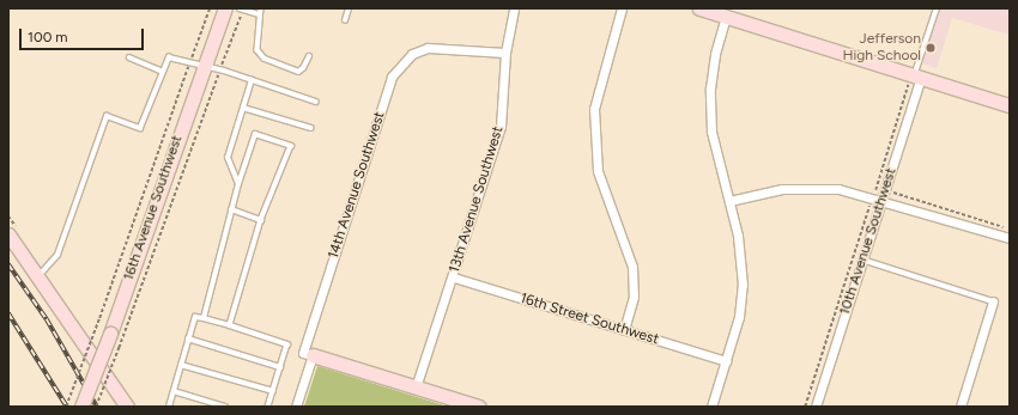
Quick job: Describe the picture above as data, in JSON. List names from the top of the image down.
{
  "streets": {
    "street": [
      "14th Avenue Southwest",
      "13th Avenue Southwest",
      "16th Avenue Southwest",
      "10th Avenue Southwest",
      "16th Street Southwest"
    ]
  },
  "crossings": [
    ["14th Avenue Southwest", "13th Avenue Southwest"],
    ["13th Avenue Southwest", "16th Street Southwest"]
  ],
  "places": ["Jefferson High School"],
  "scale_bar": "100 m"
}
